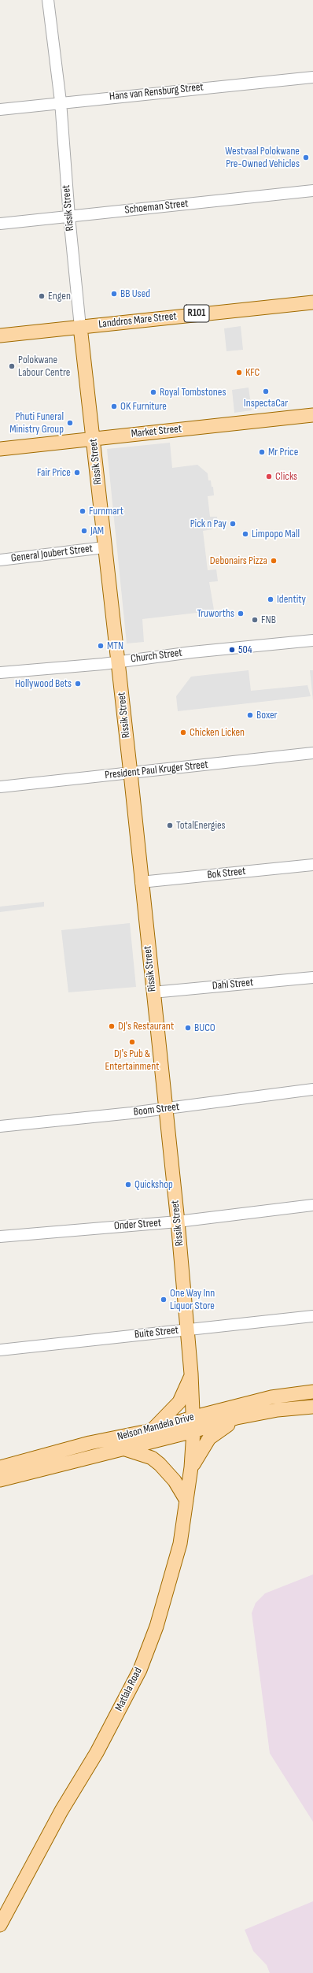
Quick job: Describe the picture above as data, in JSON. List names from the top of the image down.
{
  "streets": {
    "main road": [
      "Rissik Street",
      "R101",
      "Landdros Mare Street",
      "Market Street",
      "Nelson Mandela Drive",
      "Matlala Road"
    ],
    "street": [
      "Hans van Rensburg Street",
      "Schoeman Street",
      "General Joubert Street",
      "Church Street",
      "President Paul Kruger Street",
      "Bok Street",
      "Dahl Street",
      "Boom Street",
      "Onder Street",
      "Buite Street"
    ]
  },
  "crossings": [
    ["Hans van Rensburg Street", "Rissik Street"],
    ["Schoeman Street", "Rissik Street"],
    ["Rissik Street", "Landdros Mare Street"],
    ["Rissik Street", "Market Street"],
    ["Rissik Street", "General Joubert Street"],
    ["Rissik Street", "Church Street"],
    ["Rissik Street", "President Paul Kruger Street"],
    ["Rissik Street", "Bok Street"],
    ["Rissik Street", "Dahl Street"],
    ["Rissik Street", "Boom Street"],
    ["Rissik Street", "Onder Street"],
    ["Rissik Street", "Buite Street"],
    ["Rissik Street", "Nelson Mandela Drive"],
    ["Rissik Street", "Matlala Road"],
    ["Nelson Mandela Drive", "Matlala Road"]
  ],
  "places": [
    "Westvaal Polokwane Pre-Owned Vehicles",
    "BB Used",
    "Engen",
    "Polokwane Labour Centre",
    "KFC",
    "InspectaCar",
    "Royal Tombstones",
    "OK Furniture",
    "Phuti Funeral Ministry Group",
    "Mr Price",
    "Fair Price",
    "Clicks",
    "Furnmart",
    "Pick n Pay",
    "JAM",
    "Limpopo Mall",
    "Debonairs Pizza",
    "Identity",
    "Truworths",
    "FNB",
    "MTN",
    "504",
    "Hollywood Bets",
    "Boxer",
    "Chicken Licken",
    "TotalEnergies",
    "DJ's Restaurant",
    "BUCO",
    "DJ's Pub & Entertainment",
    "Quickshop",
    "One Way Inn Liquor Store"
  ]
}
